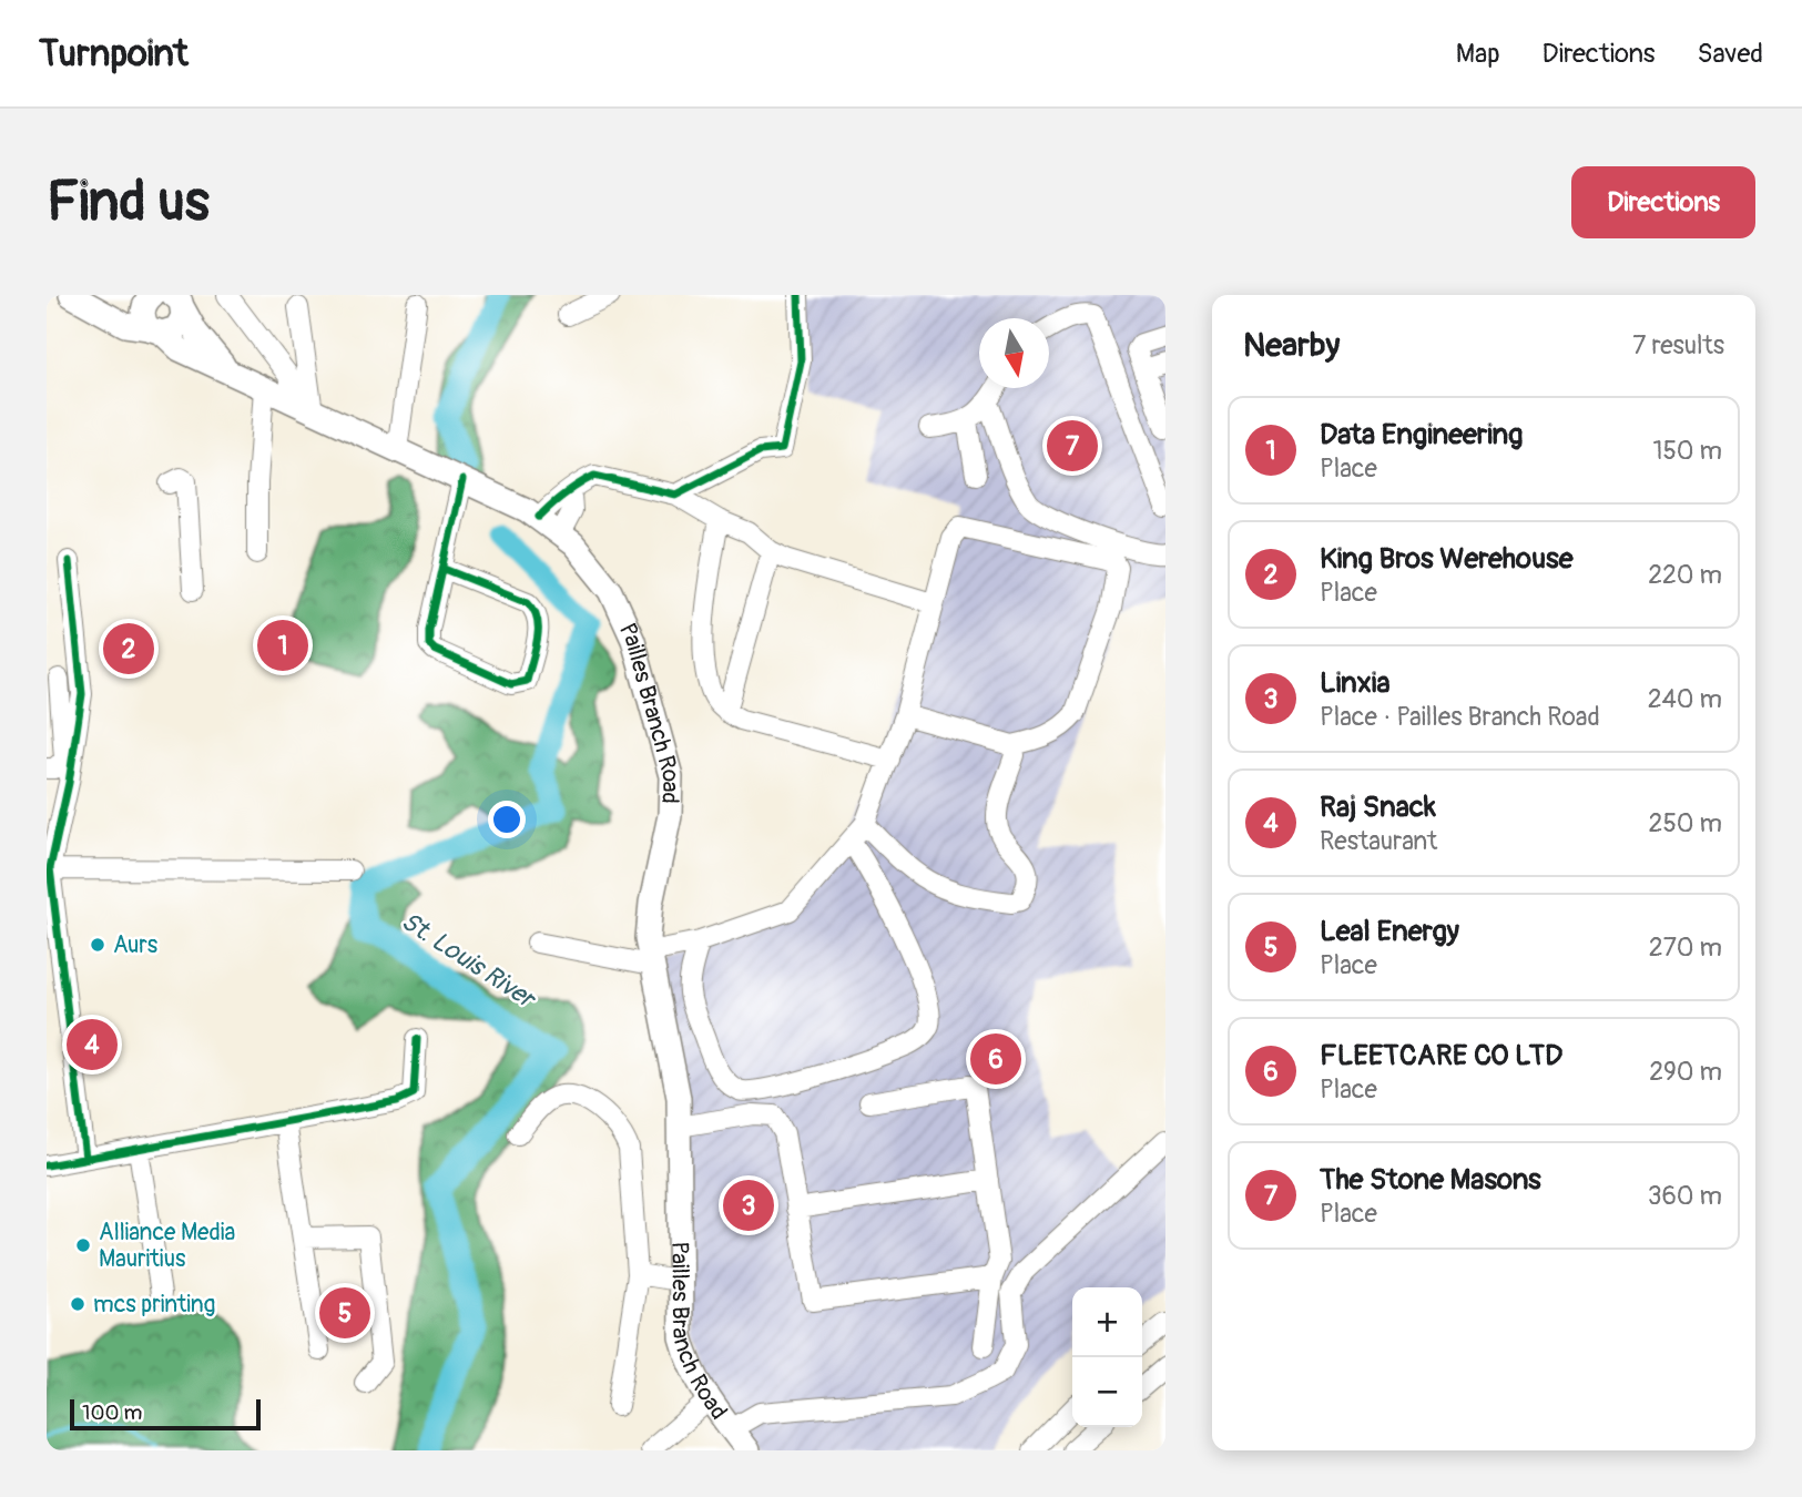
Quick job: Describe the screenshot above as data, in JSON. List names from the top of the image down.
{
  "streets": {
    "main road": ["Pailles Branch Road"]
  },
  "water": ["St. Louis River"],
  "places": ["Aurs", "Alliance Media Mauritius", "mcs printing"],
  "scale_bar": "100 m",
  "north": "bottom",
  "page": {
    "header": "Turnpoint",
    "nav": ["Map", "Directions", "Saved"],
    "buttons": "Directions",
    "title": "Find us",
    "heading": ["Nearby", "7 results"],
    "list": [
      {
        "mark": "1",
        "name": "Data Engineering",
        "note": "Place",
        "value": "150 m"
      },
      {
        "mark": "2",
        "name": "King Bros Werehouse",
        "note": "Place",
        "value": "220 m"
      },
      {
        "mark": "3",
        "name": "Linxia",
        "note": "Place · Pailles Branch Road",
        "value": "240 m"
      },
      {
        "mark": "4",
        "name": "Raj Snack",
        "note": "Restaurant",
        "value": "250 m"
      },
      {
        "mark": "5",
        "name": "Leal Energy",
        "note": "Place",
        "value": "270 m"
      },
      {
        "mark": "6",
        "name": "FLEETCARE CO LTD",
        "note": "Place",
        "value": "290 m"
      },
      {
        "mark": "7",
        "name": "The Stone Masons",
        "note": "Place",
        "value": "360 m"
      }
    ],
    "pins": [
      "7",
      "1",
      "2",
      "4",
      "6",
      "3",
      "5"
    ],
    "map_buttons": ["+", "−"],
    "scale": "100 m"
  }
}
